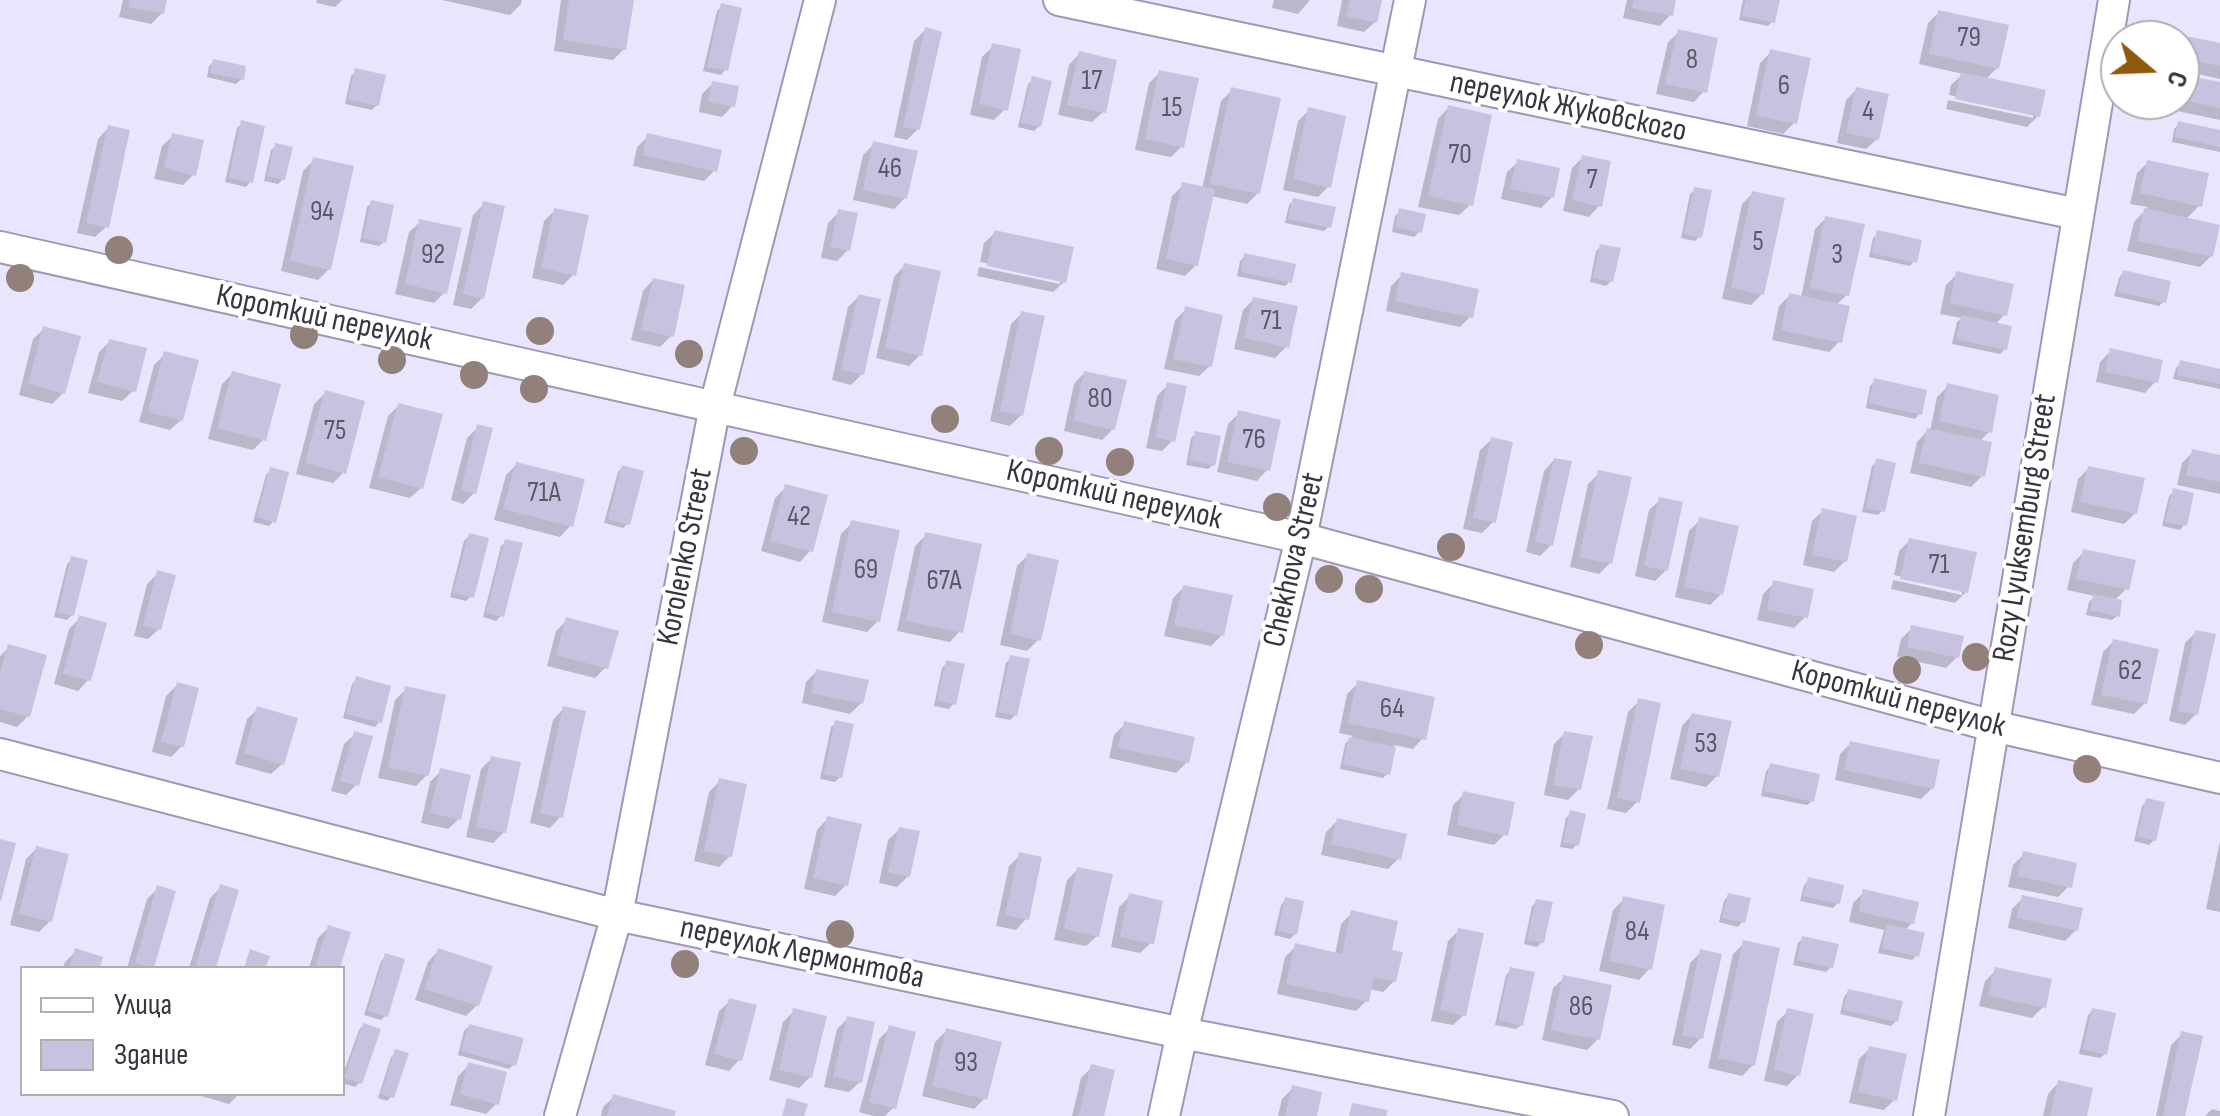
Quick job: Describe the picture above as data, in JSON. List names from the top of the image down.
{
  "streets": {
    "street": [
      "переулок Жуковского",
      "Короткий переулок",
      "Rozy Lyuksemburg Street",
      "Korolenko Street",
      "Chekhova Street",
      "переулок Лермонтова"
    ]
  },
  "crossings": [
    ["переулок Жуковского", "Rozy Lyuksemburg Street"],
    ["переулок Жуковского", "Chekhova Street"],
    ["Короткий переулок", "Rozy Lyuksemburg Street"],
    ["Короткий переулок", "Korolenko Street"],
    ["Короткий переулок", "Chekhova Street"],
    ["Korolenko Street", "переулок Лермонтова"],
    ["Chekhova Street", "переулок Лермонтова"]
  ],
  "house_numbers": [
    "79",
    "8",
    "17",
    "6",
    "15",
    "4",
    "70",
    "46",
    "7",
    "94",
    "5",
    "92",
    "3",
    "71",
    "80",
    "75",
    "76",
    "71А",
    "42",
    "71",
    "69",
    "67А",
    "62",
    "64",
    "53",
    "84",
    "86",
    "93"
  ],
  "legend": ["Улица", "Здание"],
  "north": "right"
}
